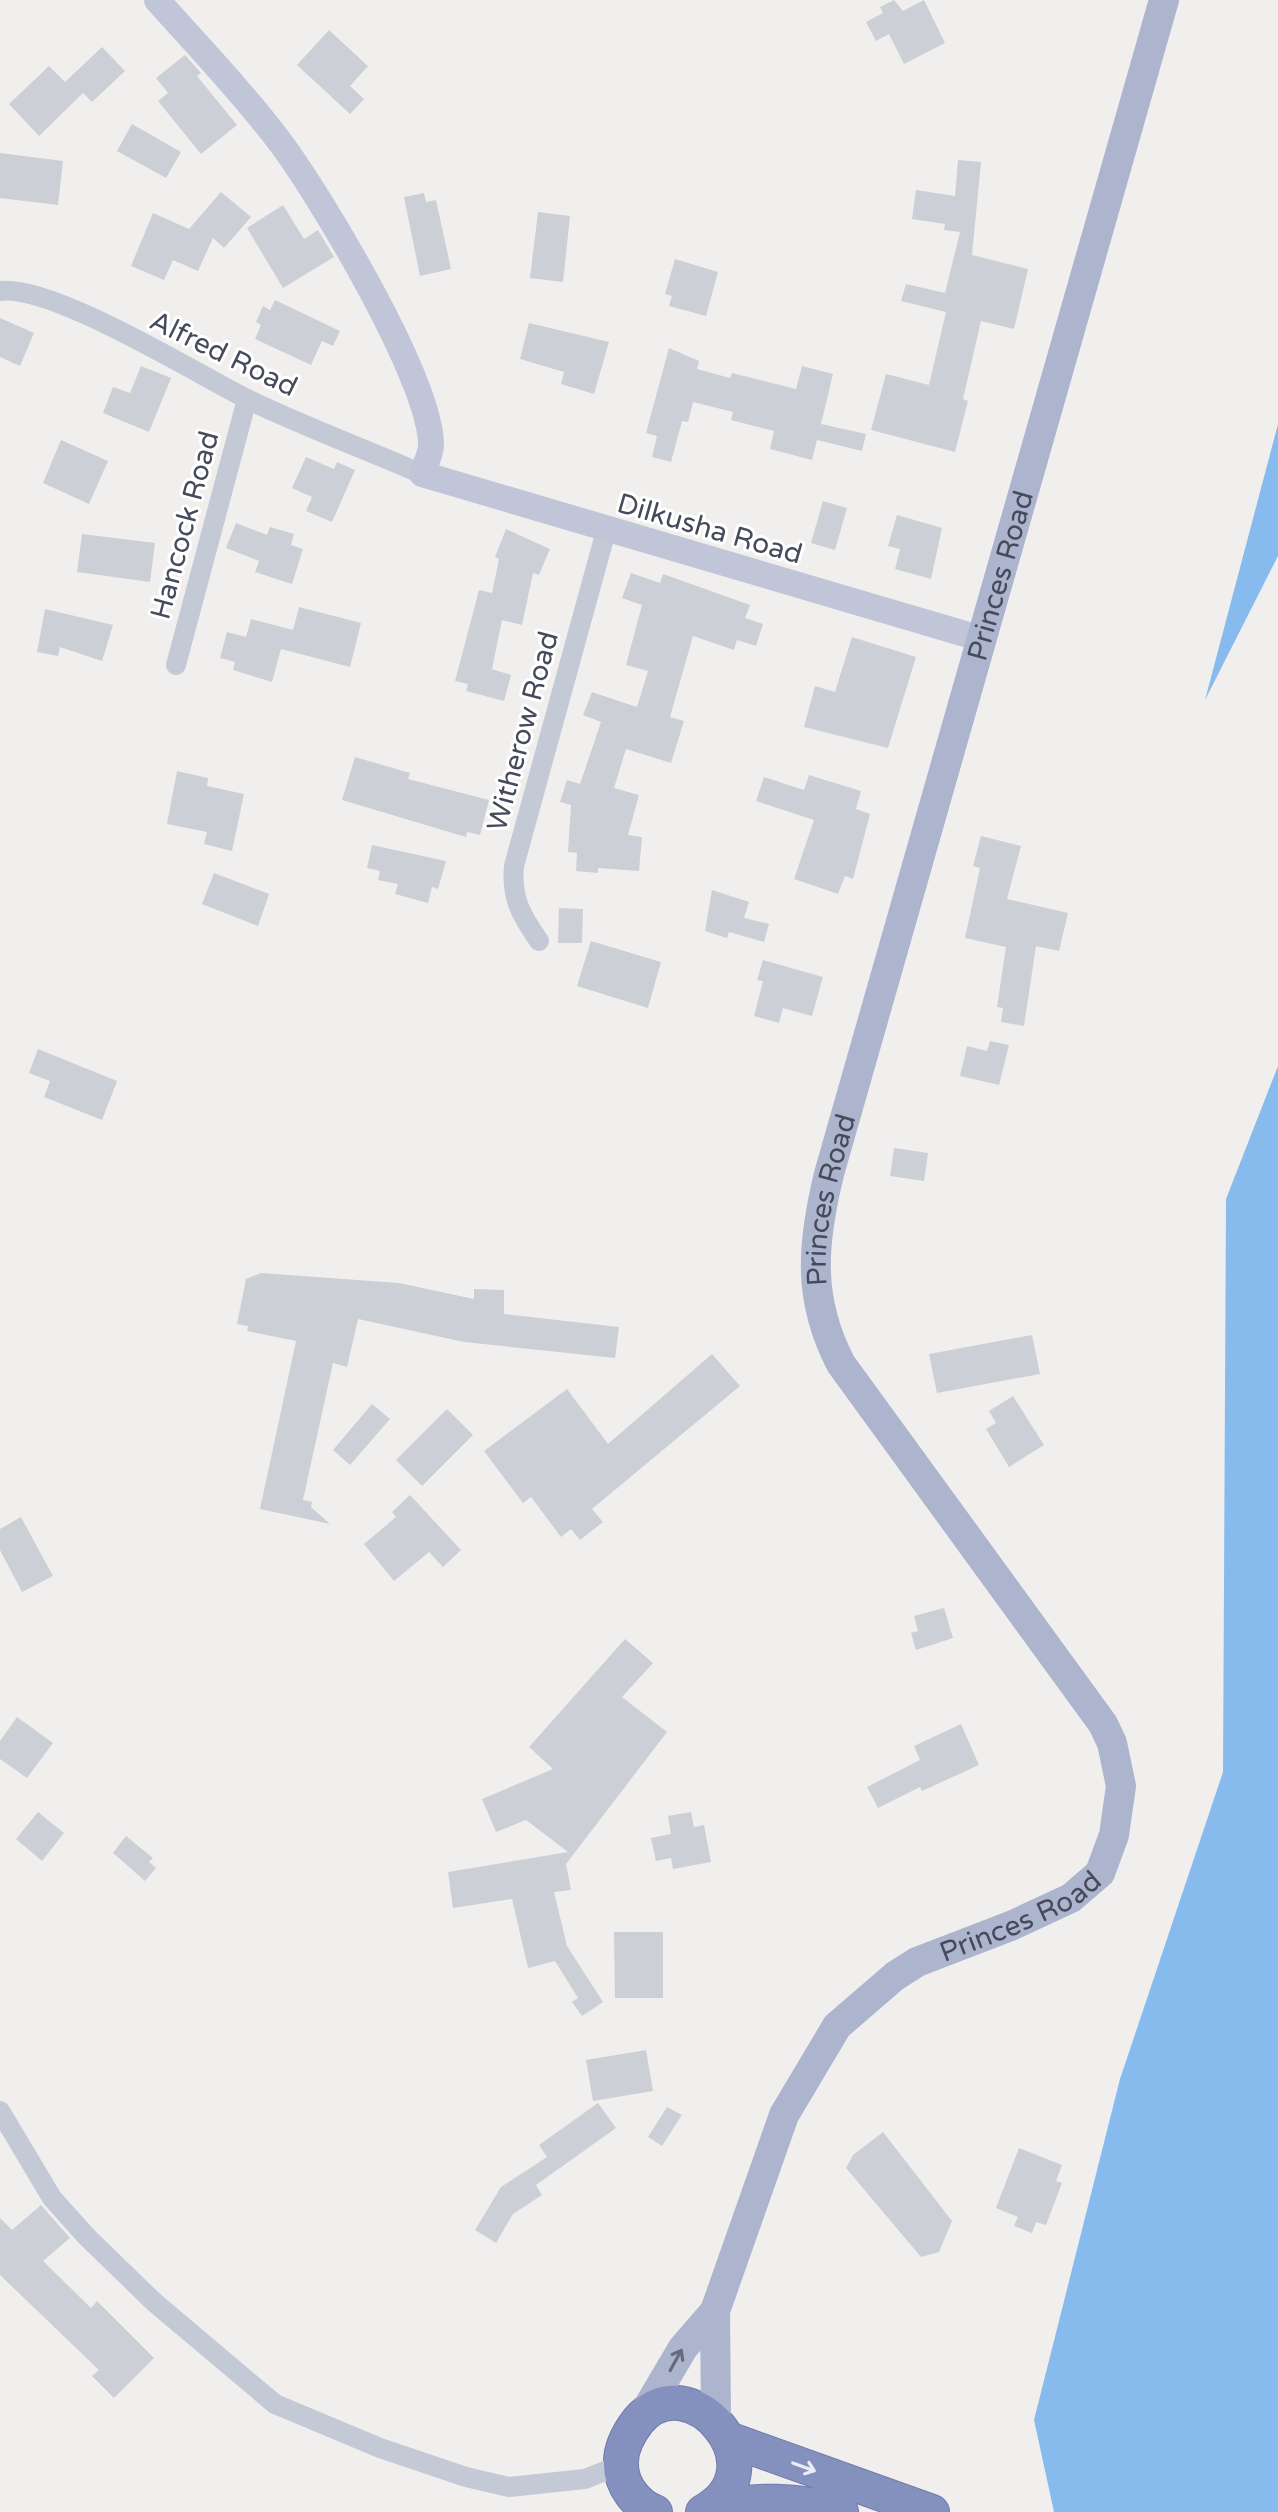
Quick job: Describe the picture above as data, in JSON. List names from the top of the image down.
{
  "streets": {
    "main road": ["Princes Road"],
    "street": [
      "Alfred Road",
      "Hancock Road",
      "Dilkusha Road",
      "Witherow Road"
    ]
  },
  "crossings": [
    ["Alfred Road", "Hancock Road"],
    ["Alfred Road", "Dilkusha Road"],
    ["Dilkusha Road", "Princes Road"],
    ["Dilkusha Road", "Witherow Road"]
  ]
}
